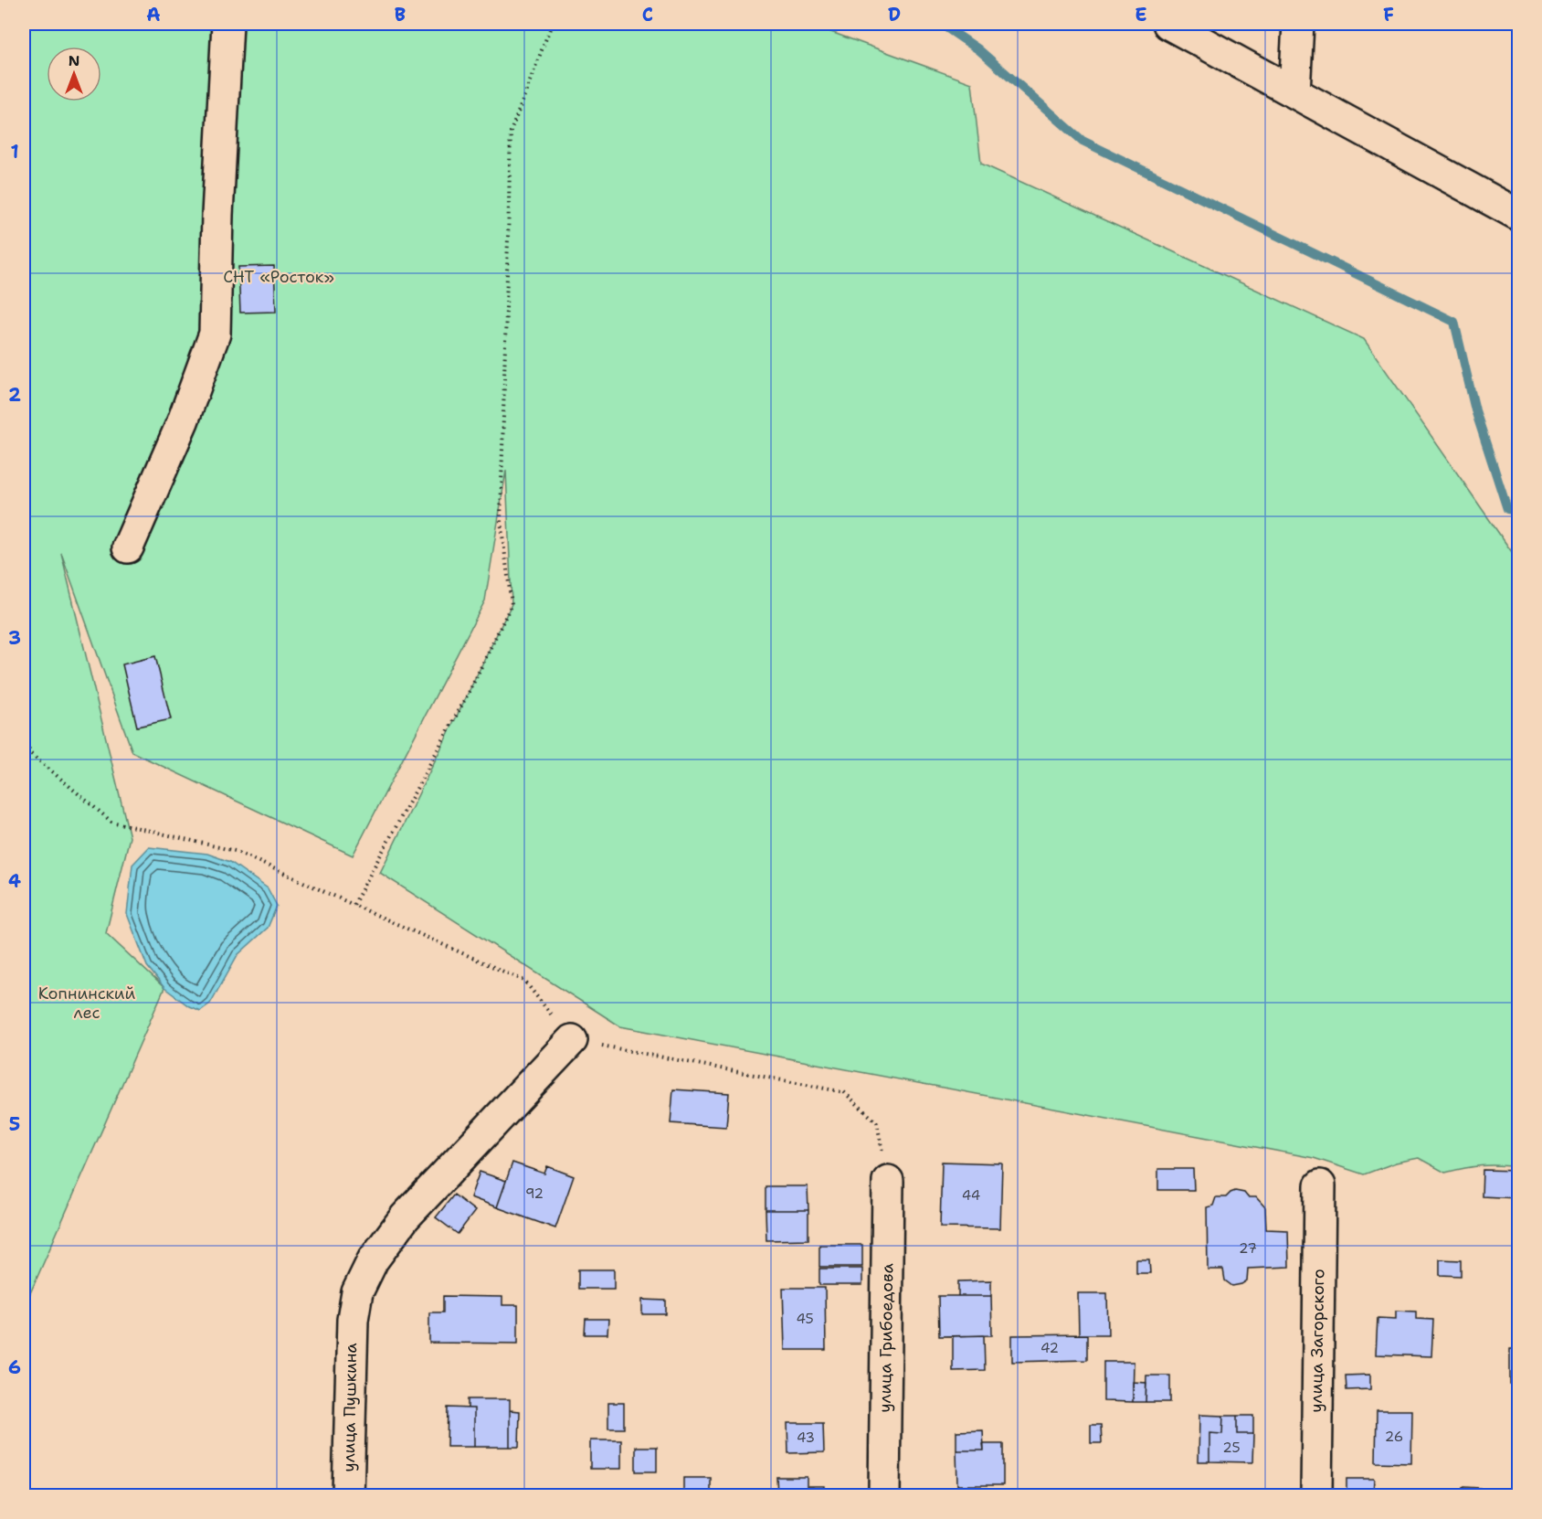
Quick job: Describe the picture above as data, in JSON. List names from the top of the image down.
{
  "streets": {
    "street": ["улица Грибоедова", "улица Загорского", "улица Пушкина"]
  },
  "parks": ["СНТ «Росток»", "Копнинский лес"],
  "house_numbers": [
    "92",
    "44",
    "27",
    "45",
    "42",
    "26",
    "43",
    "25"
  ],
  "north": "top",
  "grid": {
    "columns": [
      "A",
      "B",
      "C",
      "D",
      "E",
      "F"
    ],
    "rows": [
      "1",
      "2",
      "3",
      "4",
      "5",
      "6"
    ]
  }
}
